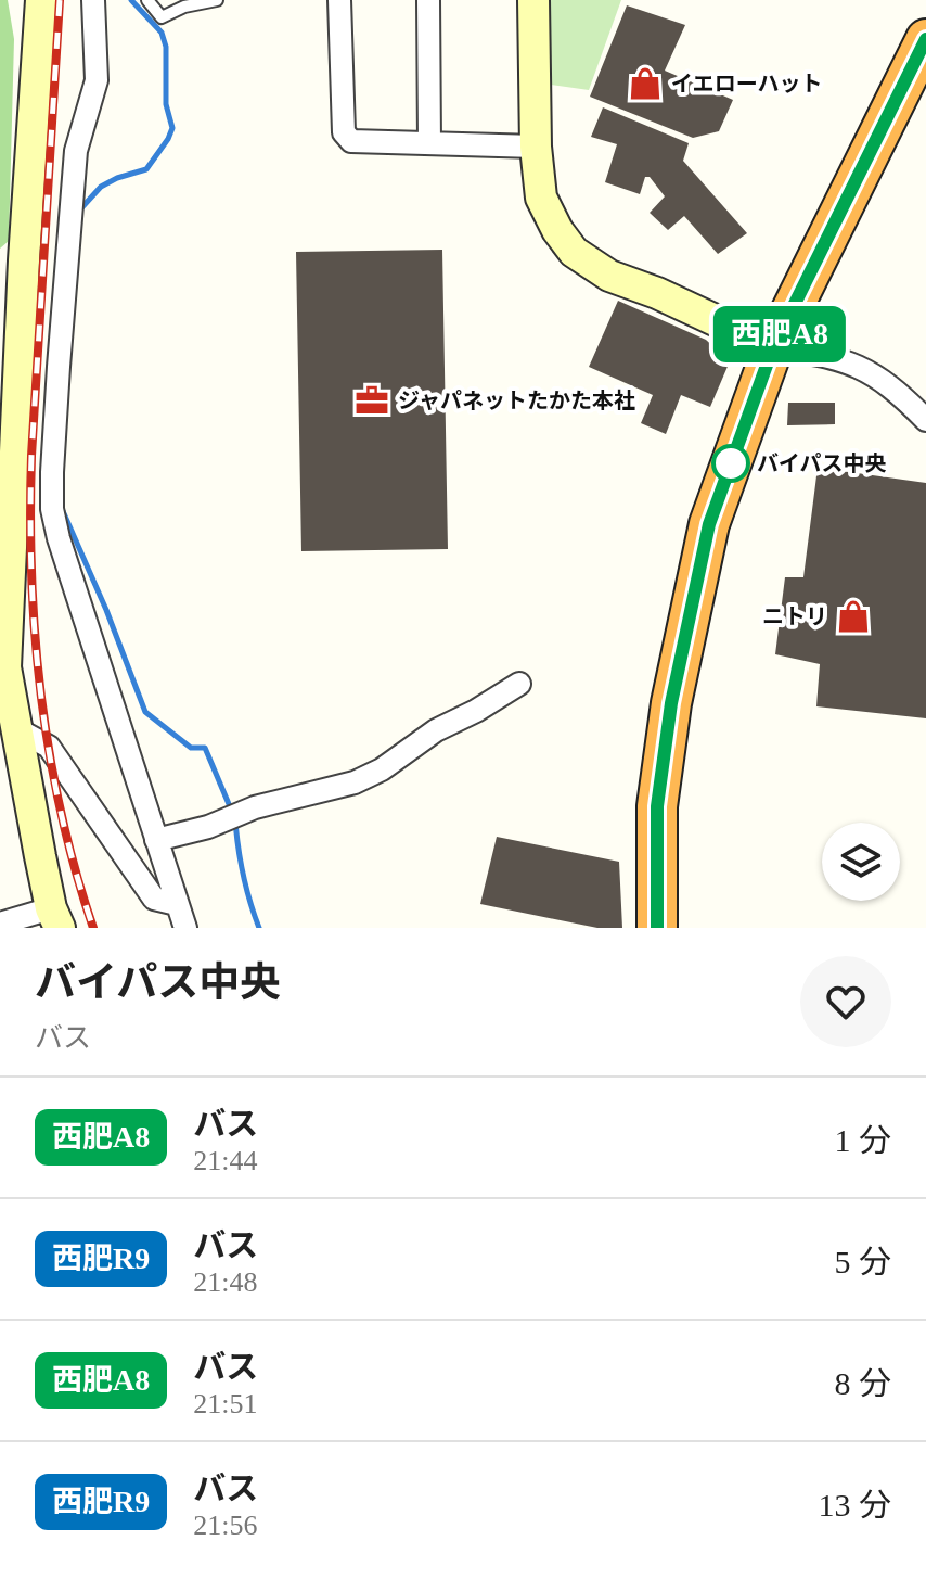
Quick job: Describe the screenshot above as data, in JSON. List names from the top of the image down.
{
  "places": {
    "shop": ["イエローハット", "ニトリ"],
    "office": ["ジャパネットたかた本社"],
    "other": ["バイパス中央"]
  },
  "lines": ["bus line 西肥A8"],
  "page": {
    "on_map": "西肥A8",
    "heading": ["バイパス中央", "バス"],
    "list": [
      {
        "mark": "西肥A8",
        "name": "バス",
        "note": "21:44",
        "value": "1 分"
      },
      {
        "mark": "西肥R9",
        "name": "バス",
        "note": "21:48",
        "value": "5 分"
      },
      {
        "mark": "西肥A8",
        "name": "バス",
        "note": "21:51",
        "value": "8 分"
      },
      {
        "mark": "西肥R9",
        "name": "バス",
        "note": "21:56",
        "value": "13 分"
      }
    ]
  }
}
